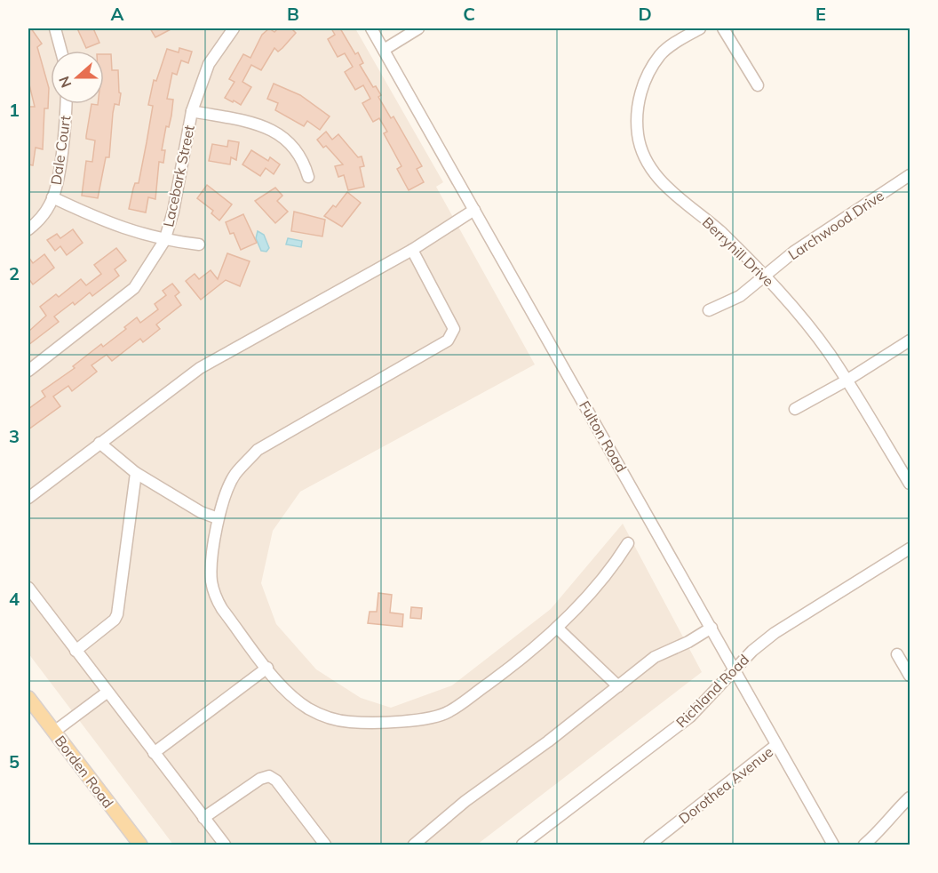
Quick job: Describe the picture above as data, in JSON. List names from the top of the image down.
{
  "streets": {
    "main road": ["Borden Road"],
    "street": [
      "Dale Court",
      "Lacebark Street",
      "Larchwood Drive",
      "Berryhill Drive",
      "Fulton Road",
      "Richland Road",
      "Dorothea Avenue"
    ]
  },
  "crossings": [
    ["Larchwood Drive", "Berryhill Drive"],
    ["Fulton Road", "Richland Road"],
    ["Fulton Road", "Dorothea Avenue"]
  ],
  "north": "left",
  "grid": {
    "columns": [
      "A",
      "B",
      "C",
      "D",
      "E"
    ],
    "rows": [
      "1",
      "2",
      "3",
      "4",
      "5"
    ]
  }
}
